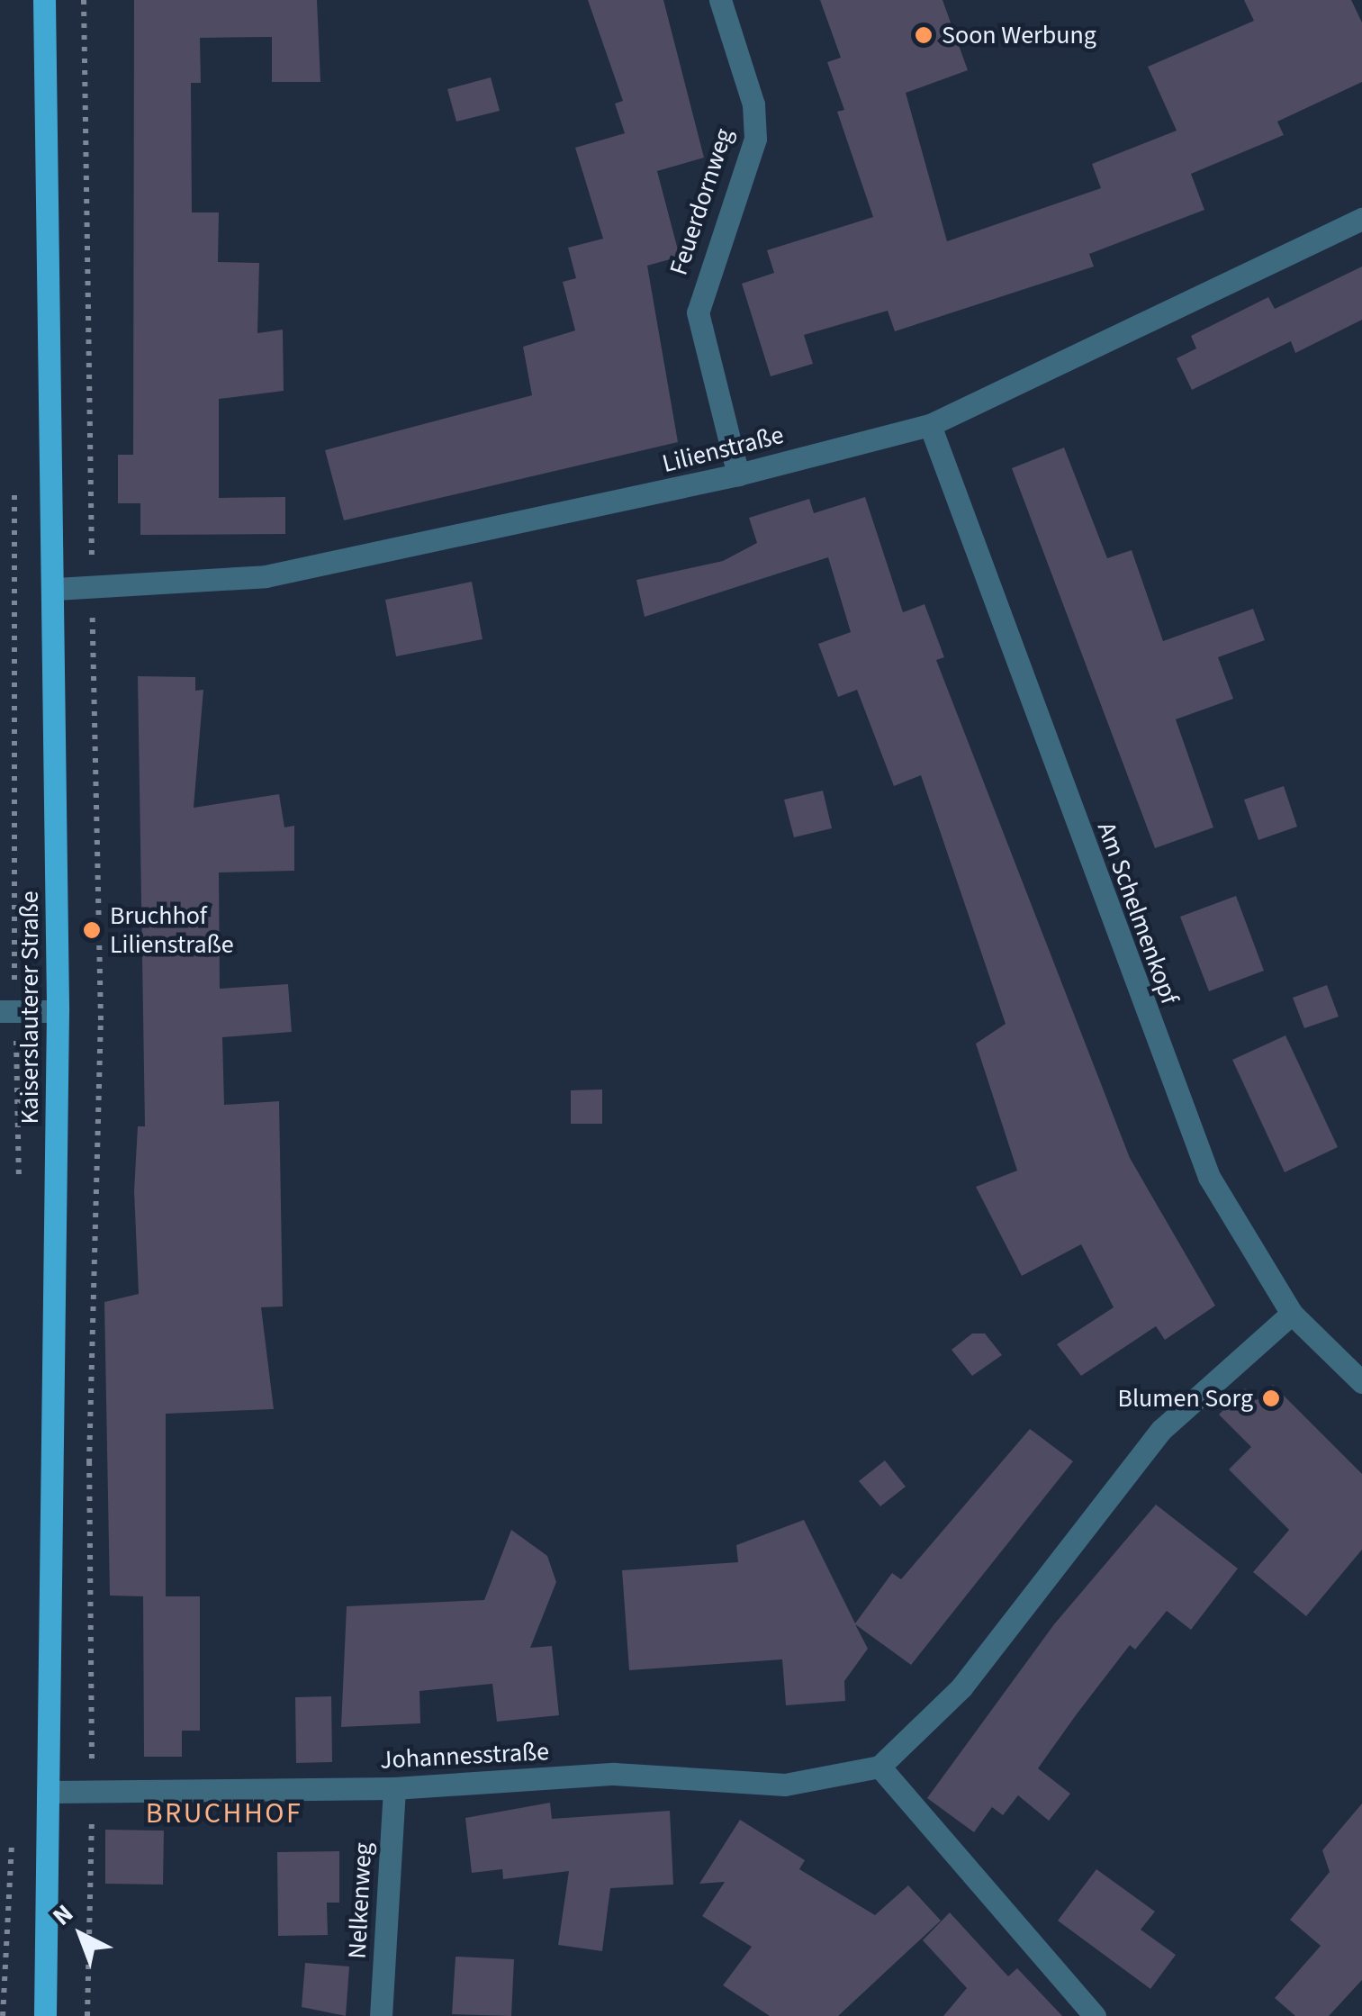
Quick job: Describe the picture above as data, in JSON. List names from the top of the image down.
{
  "streets": {
    "main road": ["Kaiserslauterer Straße"],
    "street": [
      "Feuerdornweg",
      "Lilienstraße",
      "Am Schelmenkopf",
      "Johannesstraße",
      "Nelkenweg"
    ]
  },
  "crossings": [
    ["Feuerdornweg", "Lilienstraße"],
    ["Lilienstraße", "Am Schelmenkopf"],
    ["Lilienstraße", "Kaiserslauterer Straße"],
    ["Kaiserslauterer Straße", "Johannesstraße"],
    ["Johannesstraße", "Nelkenweg"]
  ],
  "districts": ["BRUCHHOF"],
  "places": ["Soon Werbung", "Bruchhof Lilienstraße", "Blumen Sorg"],
  "north": "top left"
}
